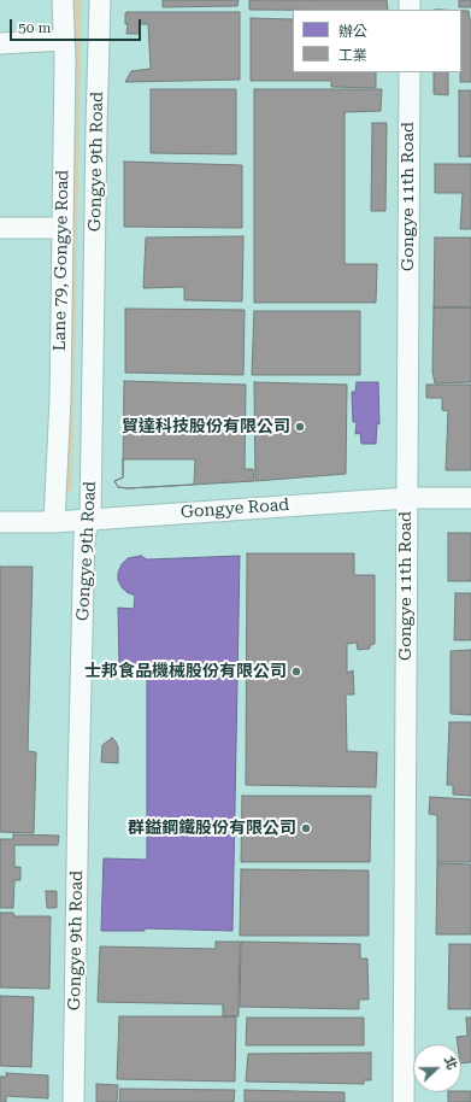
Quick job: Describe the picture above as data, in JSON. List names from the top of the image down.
{
  "streets": {
    "street": [
      "Gongye 9th Road",
      "Gongye 11th Road",
      "Lane 79, Gongye Road",
      "Gongye Road"
    ]
  },
  "crossings": [
    ["Gongye 9th Road", "Gongye Road"],
    ["Gongye 11th Road", "Gongye Road"],
    ["Lane 79, Gongye Road", "Gongye Road"]
  ],
  "places": ["貿達科技股份有限公司", "士邦食品機械股份有限公司", "群鎰鋼鐵股份有限公司"],
  "legend": ["辦公", "工業"],
  "scale_bar": "50 m",
  "north": "right"
}
